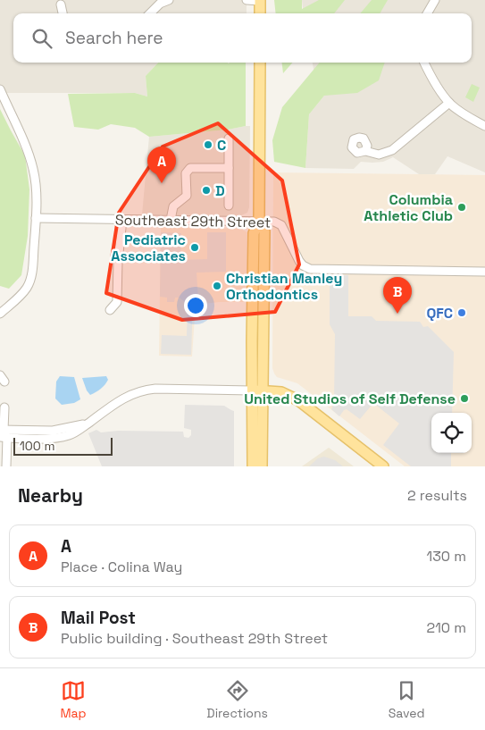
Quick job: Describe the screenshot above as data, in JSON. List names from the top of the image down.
{
  "streets": {
    "street": ["Southeast 29th Street"]
  },
  "places": [
    "C",
    "D",
    "Columbia Athletic Club",
    "Pediatric Associates",
    "Christian Manley Orthodontics",
    "QFC",
    "United Studios of Self Defense"
  ],
  "scale_bar": "100 m",
  "page": {
    "search": "Search here",
    "pins": ["A", "B"],
    "scale": "100 m",
    "heading": ["Nearby", "2 results"],
    "list": [
      {
        "mark": "A",
        "name": "A",
        "note": "Place · Colina Way",
        "value": "130 m"
      },
      {
        "mark": "B",
        "name": "Mail Post",
        "note": "Public building · Southeast 29th Street",
        "value": "210 m"
      }
    ],
    "nav": ["Map", "Directions", "Saved"]
  }
}
